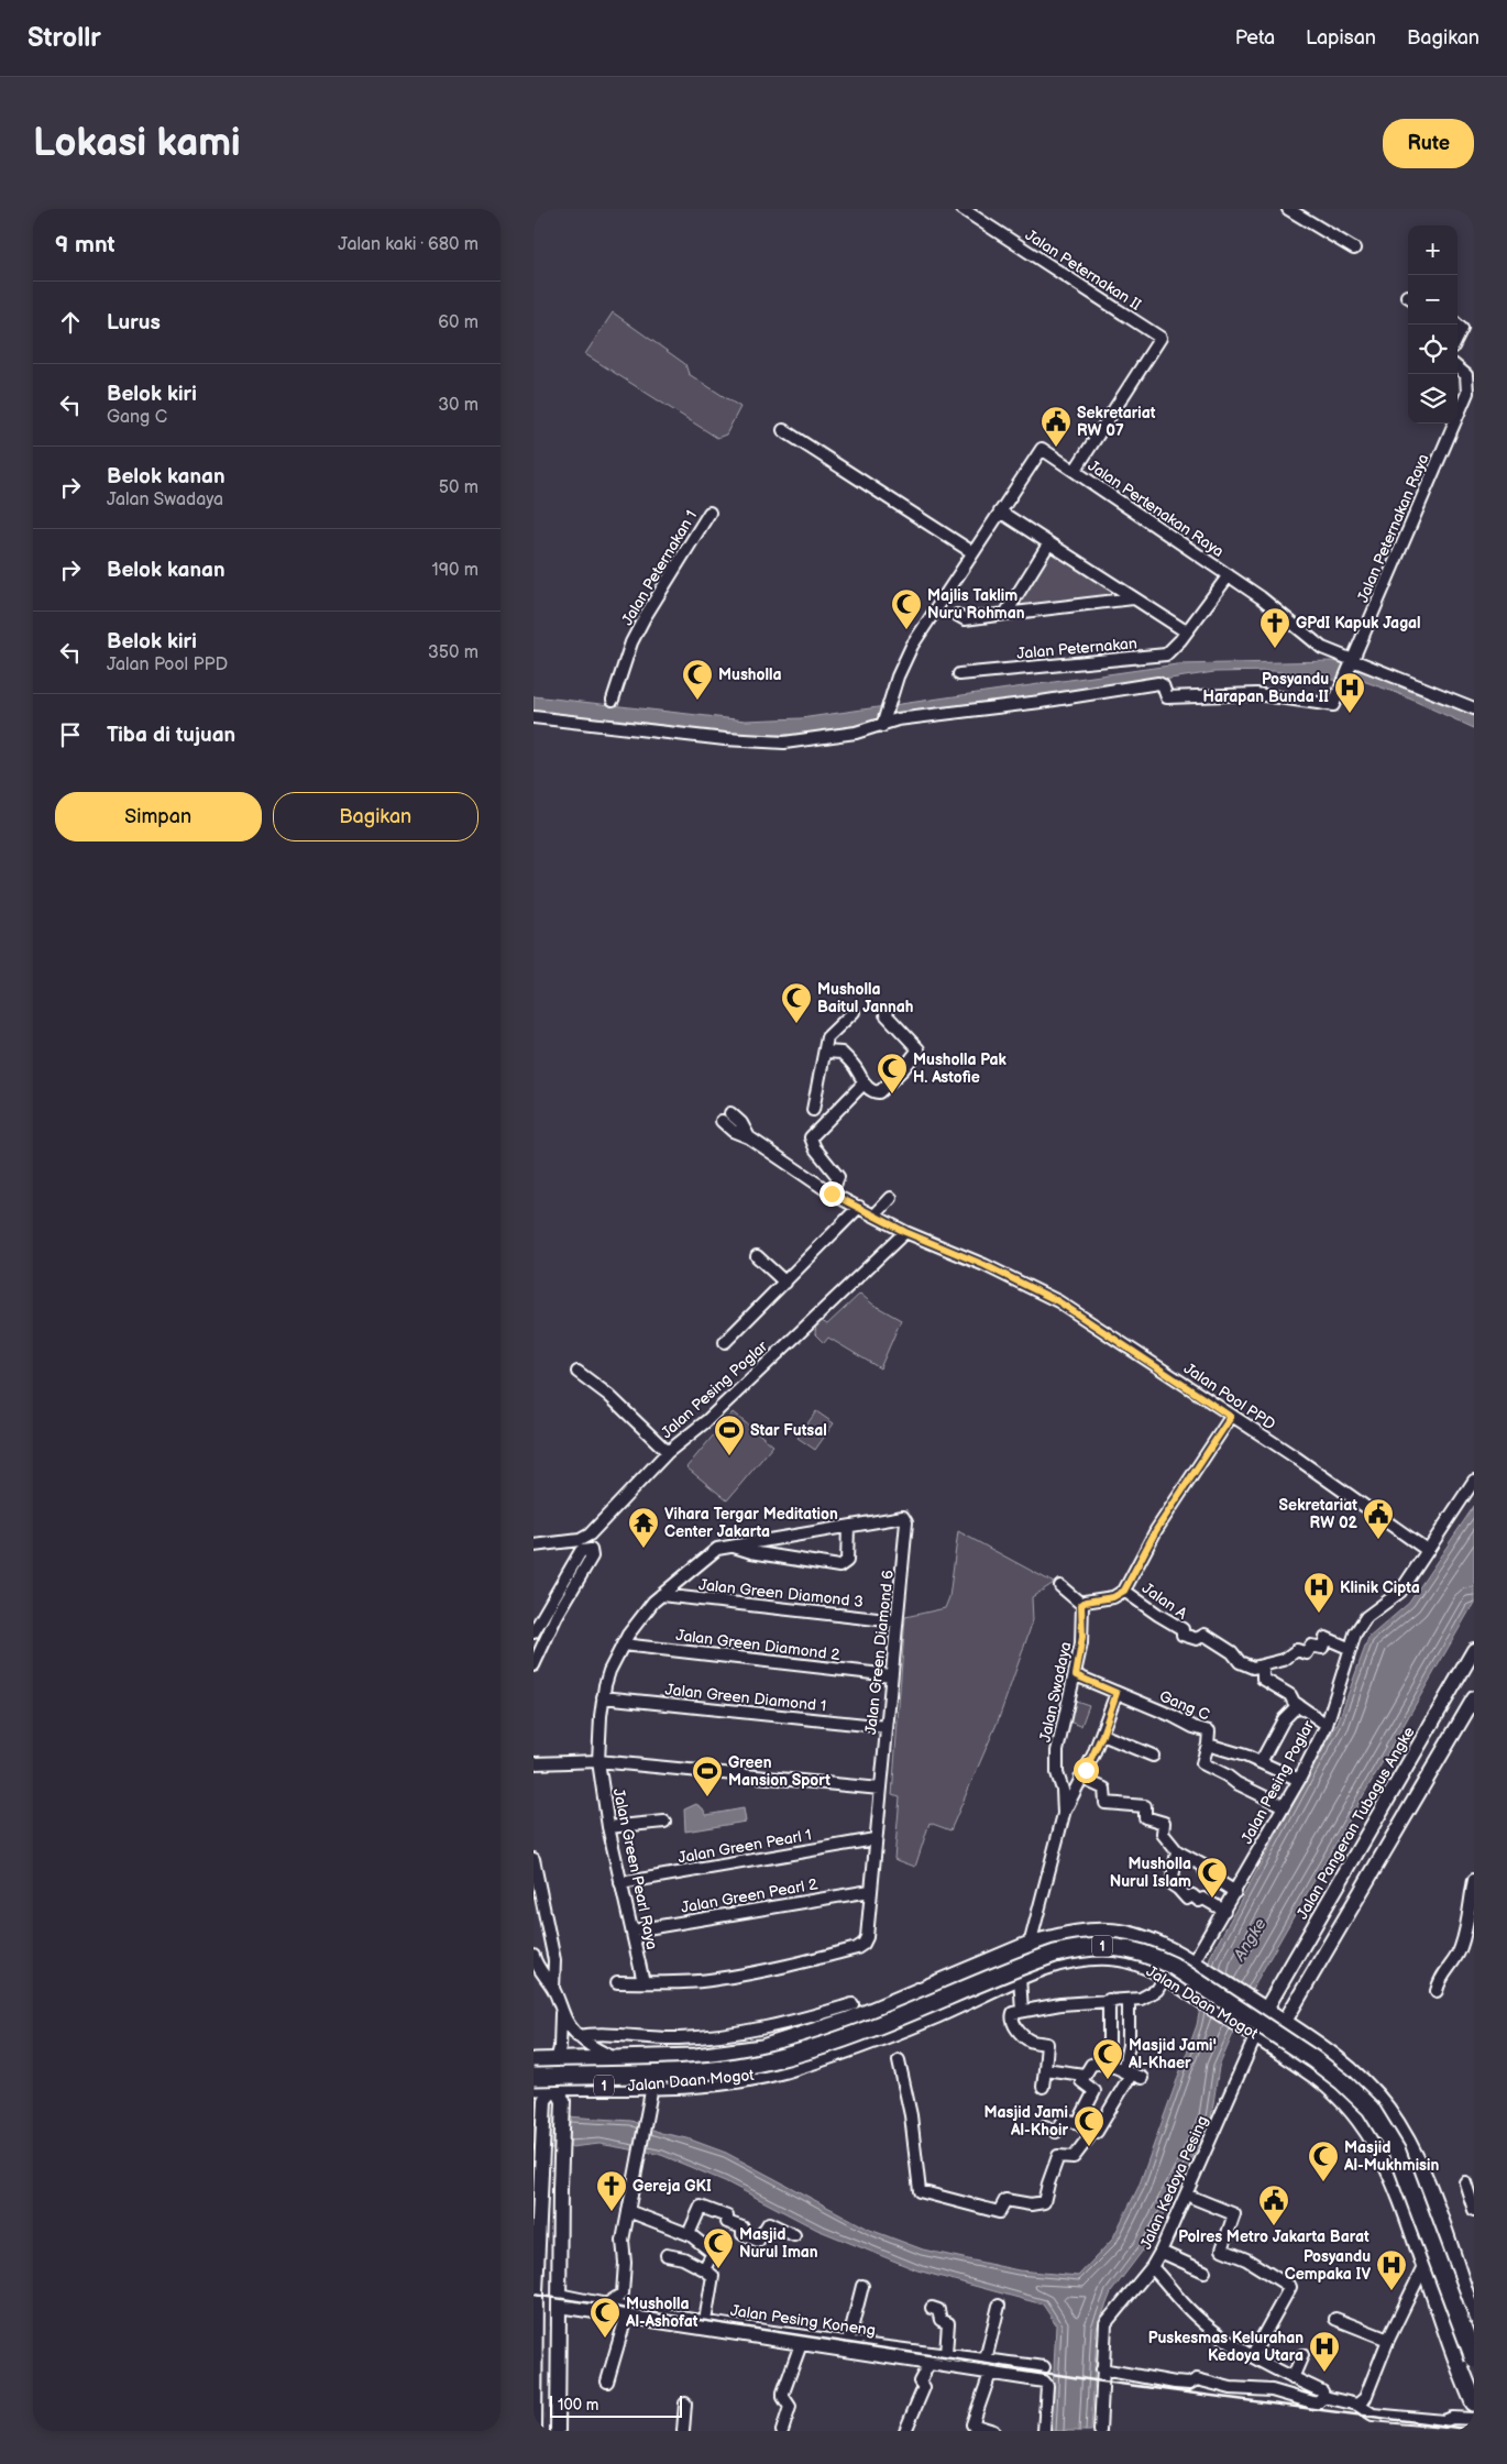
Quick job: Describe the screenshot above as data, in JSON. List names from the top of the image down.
{
  "streets": {
    "highway": ["1", "Jalan Daan Mogot"],
    "main road": ["Jalan Pangeran Tubagus Angke"],
    "street": [
      "Jalan Peternakan II",
      "Jalan Pertenakan Raya",
      "Jalan Peternakan Raya",
      "Jalan Peternakan 1",
      "Jalan Peternakan",
      "Jalan Pesing Poglar",
      "Jalan Pool PPD",
      "Jalan Green Diamond 3",
      "Jalan A",
      "Jalan Green Diamond 2",
      "Jalan Green Diamond 6",
      "Jalan Swadaya",
      "Jalan Green Diamond 1",
      "Gang C",
      "Jalan Green Pearl 1",
      "Jalan Green Pearl Raya",
      "Jalan Green Pearl 2",
      "Jalan Kedoya Pesing",
      "Jalan Pesing Koneng"
    ]
  },
  "crossings": [
    ["Jalan Peternakan II", "Jalan Pertenakan Raya"],
    ["Jalan Pertenakan Raya", "Jalan Peternakan Raya"],
    ["Jalan Pertenakan Raya", "Jalan Peternakan"],
    ["Jalan Pesing Poglar", "Jalan Pool PPD"],
    ["Jalan Pesing Poglar", "Gang C"],
    ["Jalan Pesing Poglar", "Jalan Daan Mogot"],
    ["Jalan Green Diamond 3", "Jalan Green Diamond 6"],
    ["Jalan Green Diamond 3", "Jalan Green Pearl Raya"],
    ["Jalan Green Diamond 2", "Jalan Green Diamond 6"],
    ["Jalan Green Diamond 2", "Jalan Green Pearl Raya"],
    ["Jalan Green Diamond 6", "Jalan Green Diamond 1"],
    ["Jalan Green Diamond 6", "Jalan Green Pearl 1"],
    ["Jalan Green Diamond 6", "Jalan Green Pearl Raya"],
    ["Jalan Green Diamond 6", "Jalan Green Pearl 2"],
    ["Jalan Swadaya", "Gang C"],
    ["Jalan Swadaya", "Jalan Daan Mogot"],
    ["Jalan Green Diamond 1", "Jalan Green Pearl Raya"],
    ["Jalan Pangeran Tubagus Angke", "Jalan Daan Mogot"],
    ["Jalan Green Pearl 1", "Jalan Green Pearl Raya"],
    ["Jalan Green Pearl Raya", "Jalan Green Pearl 2"],
    ["Jalan Daan Mogot", "Jalan Kedoya Pesing"]
  ],
  "water": ["Angke"],
  "places": {
    "public building": ["Sekretariat RW 07", "Sekretariat RW 02", "Polres Metro Jakarta Barat"],
    "mosque": [
      "Majlis Taklim Nuru Rohman",
      "Musholla",
      "Musholla Baitul Jannah",
      "Musholla Pak H. Astofie",
      "Musholla Nurul Islam",
      "Masjid Jami' Al-Khaer",
      "Masjid Jami Al-Khoir",
      "Masjid Al-Mukhmisin",
      "Masjid Nurul Iman",
      "Musholla Al-Ashofat"
    ],
    "church": ["GPdI Kapuk Jagal", "Gereja GKI"],
    "hospital": [
      "Posyandu Harapan Bunda II",
      "Klinik Cipta",
      "Posyandu Cempaka IV",
      "Puskesmas Kelurahan Kedoya Utara"
    ],
    "sports": ["Star Futsal", "Green Mansion Sport"],
    "temple": ["Vihara Tergar Meditation Center Jakarta"]
  },
  "scale_bar": "100 m",
  "page": {
    "header": "Strollr",
    "nav": ["Peta", "Lapisan", "Bagikan"],
    "buttons": [
      "Rute",
      ["Simpan", "Bagikan"]
    ],
    "title": "Lokasi kami",
    "heading": ["9 mnt", "Jalan kaki · 680 m"],
    "map_buttons": ["+", "−"],
    "list": [
      ["Lurus", "60 m"],
      ["Belok kiri", "Gang C", "30 m"],
      ["Belok kanan", "Jalan Swadaya", "50 m"],
      ["Belok kanan", "190 m"],
      ["Belok kiri", "Jalan Pool PPD", "350 m"],
      "Tiba di tujuan"
    ],
    "scale": "100 m"
  }
}
